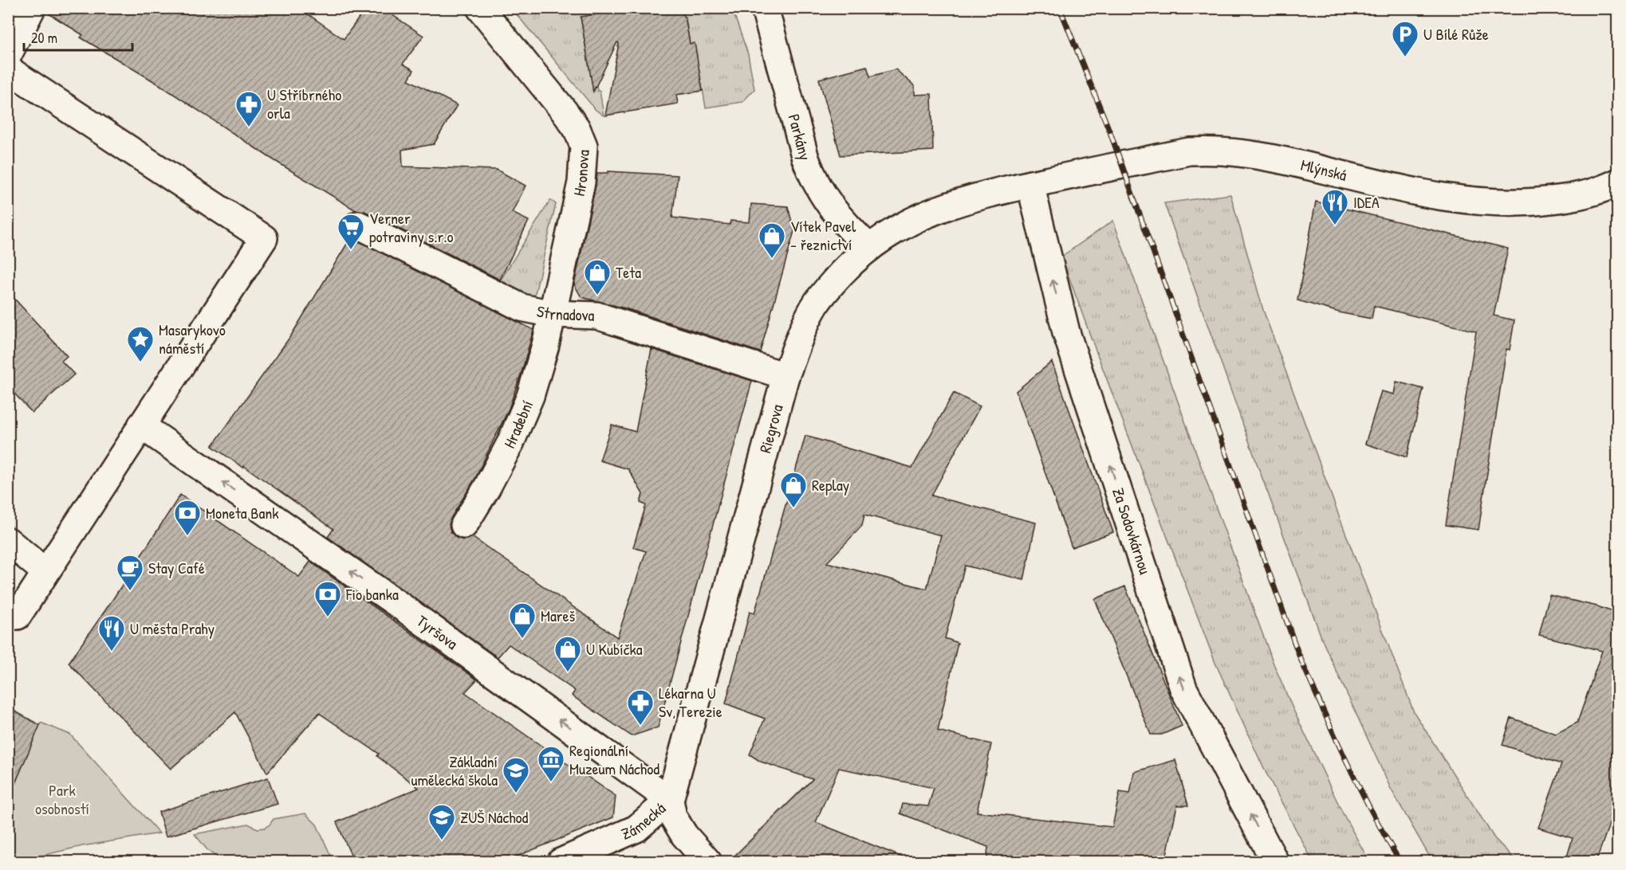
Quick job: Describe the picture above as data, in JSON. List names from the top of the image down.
{
  "streets": {
    "street": [
      "Parkány",
      "Mlýnská",
      "Hronova",
      "Strnadova",
      "Hradební",
      "Riegrova",
      "Za Sodovkárnou",
      "Tyršova",
      "Zámecká"
    ]
  },
  "crossings": [
    ["Parkány", "Riegrova"],
    ["Mlýnská", "Riegrova"],
    ["Mlýnská", "Za Sodovkárnou"],
    ["Hronova", "Strnadova"],
    ["Hronova", "Hradební"],
    ["Strnadova", "Hradební"],
    ["Strnadova", "Riegrova"],
    ["Riegrova", "Za Sodovkárnou"],
    ["Riegrova", "Tyršova"],
    ["Riegrova", "Zámecká"],
    ["Tyršova", "Zámecká"]
  ],
  "one_way": ["Za Sodovkárnou", "Tyršova"],
  "parks": ["Park osobností"],
  "places": {
    "parking": ["U Bílé Růže"],
    "pharmacy": ["U Stříbrného orla", "Lékarna U Sv, Terezie"],
    "restaurant": ["IDEA", "U města Prahy"],
    "supermarket": ["Verner potraviny s.r.o"],
    "shop": [
      "Vítek Pavel - řeznictví",
      "Teta",
      "Replay",
      "Mareš",
      "U Kubíčka"
    ],
    "place": ["Masarykovo náměstí"],
    "bank": ["Moneta Bank", "Fio banka"],
    "cafe": ["Stay Café"],
    "museum": ["Regionální Muzeum Náchod"],
    "school or university": ["Základní umělecká škola", "ZUŠ Náchod"]
  },
  "scale_bar": "20 m"
}
